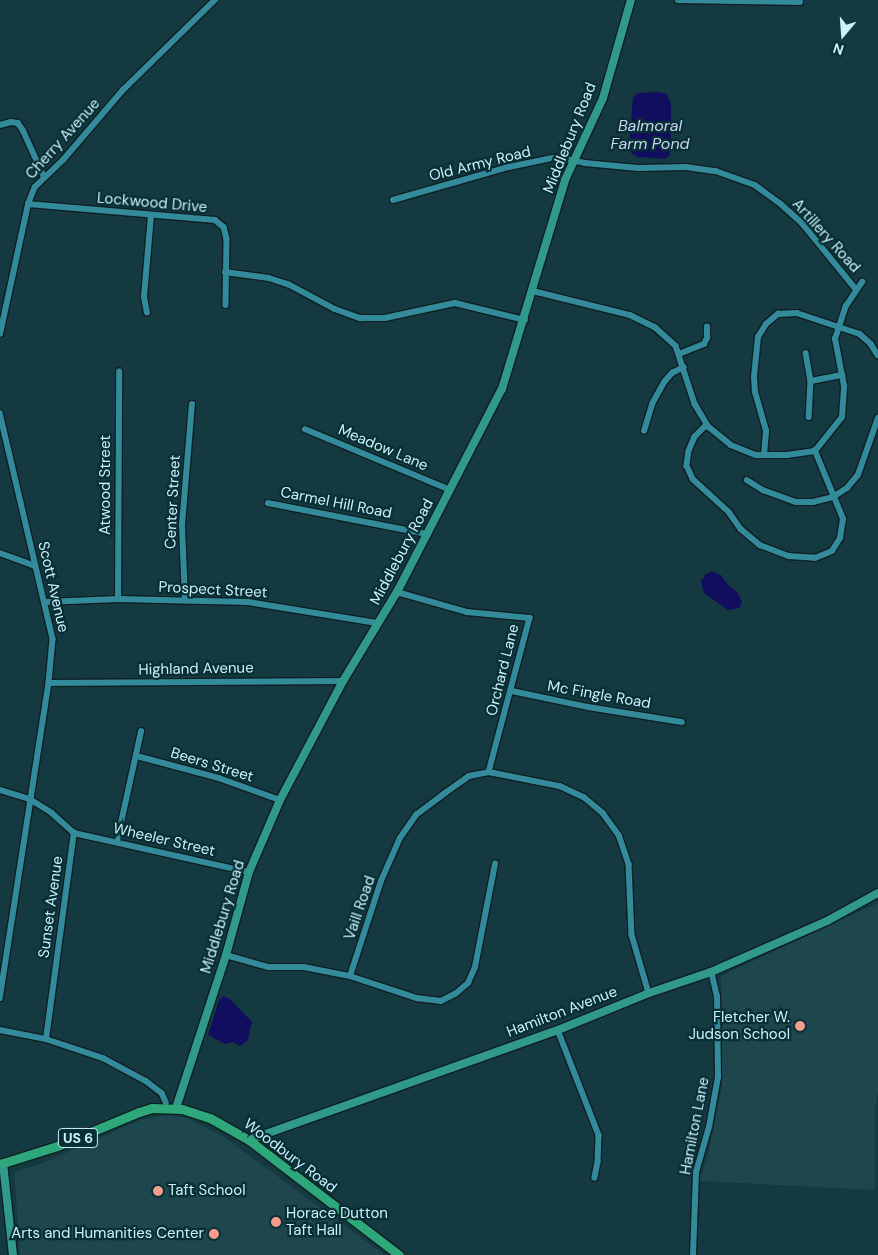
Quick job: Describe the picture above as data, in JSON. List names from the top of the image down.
{
  "streets": {
    "main road": ["US 6", "Woodbury Road"],
    "street": [
      "Middlebury Road",
      "Cherry Avenue",
      "Old Army Road",
      "Lockwood Drive",
      "Artillery Road",
      "Meadow Lane",
      "Atwood Street",
      "Center Street",
      "Carmel Hill Road",
      "Scott Avenue",
      "Prospect Street",
      "Highland Avenue",
      "Orchard Lane",
      "Mc Fingle Road",
      "Beers Street",
      "Wheeler Street",
      "Sunset Avenue",
      "Vaill Road",
      "Hamilton Avenue",
      "Hamilton Lane"
    ]
  },
  "crossings": [
    ["Middlebury Road", "Old Army Road"],
    ["Middlebury Road", "Artillery Road"],
    ["Middlebury Road", "Meadow Lane"],
    ["Middlebury Road", "Carmel Hill Road"],
    ["Middlebury Road", "Prospect Street"],
    ["Middlebury Road", "Highland Avenue"],
    ["Middlebury Road", "Orchard Lane"],
    ["Middlebury Road", "Beers Street"],
    ["Middlebury Road", "Wheeler Street"],
    ["Middlebury Road", "Woodbury Road"],
    ["Cherry Avenue", "Lockwood Drive"],
    ["Old Army Road", "Artillery Road"],
    ["Atwood Street", "Prospect Street"],
    ["Center Street", "Prospect Street"],
    ["Scott Avenue", "Prospect Street"],
    ["Scott Avenue", "Highland Avenue"],
    ["Orchard Lane", "Mc Fingle Road"],
    ["Orchard Lane", "Vaill Road"],
    ["Wheeler Street", "Sunset Avenue"],
    ["Hamilton Avenue", "Hamilton Lane"],
    ["Hamilton Avenue", "Woodbury Road"],
    ["US 6", "Woodbury Road"]
  ],
  "water": ["Balmoral Farm Pond"],
  "places": [
    "Fletcher W. Judson School",
    "Taft School",
    "Horace Dutton Taft Hall",
    "Arts and Humanities Center"
  ],
  "north": "bottom"
}
